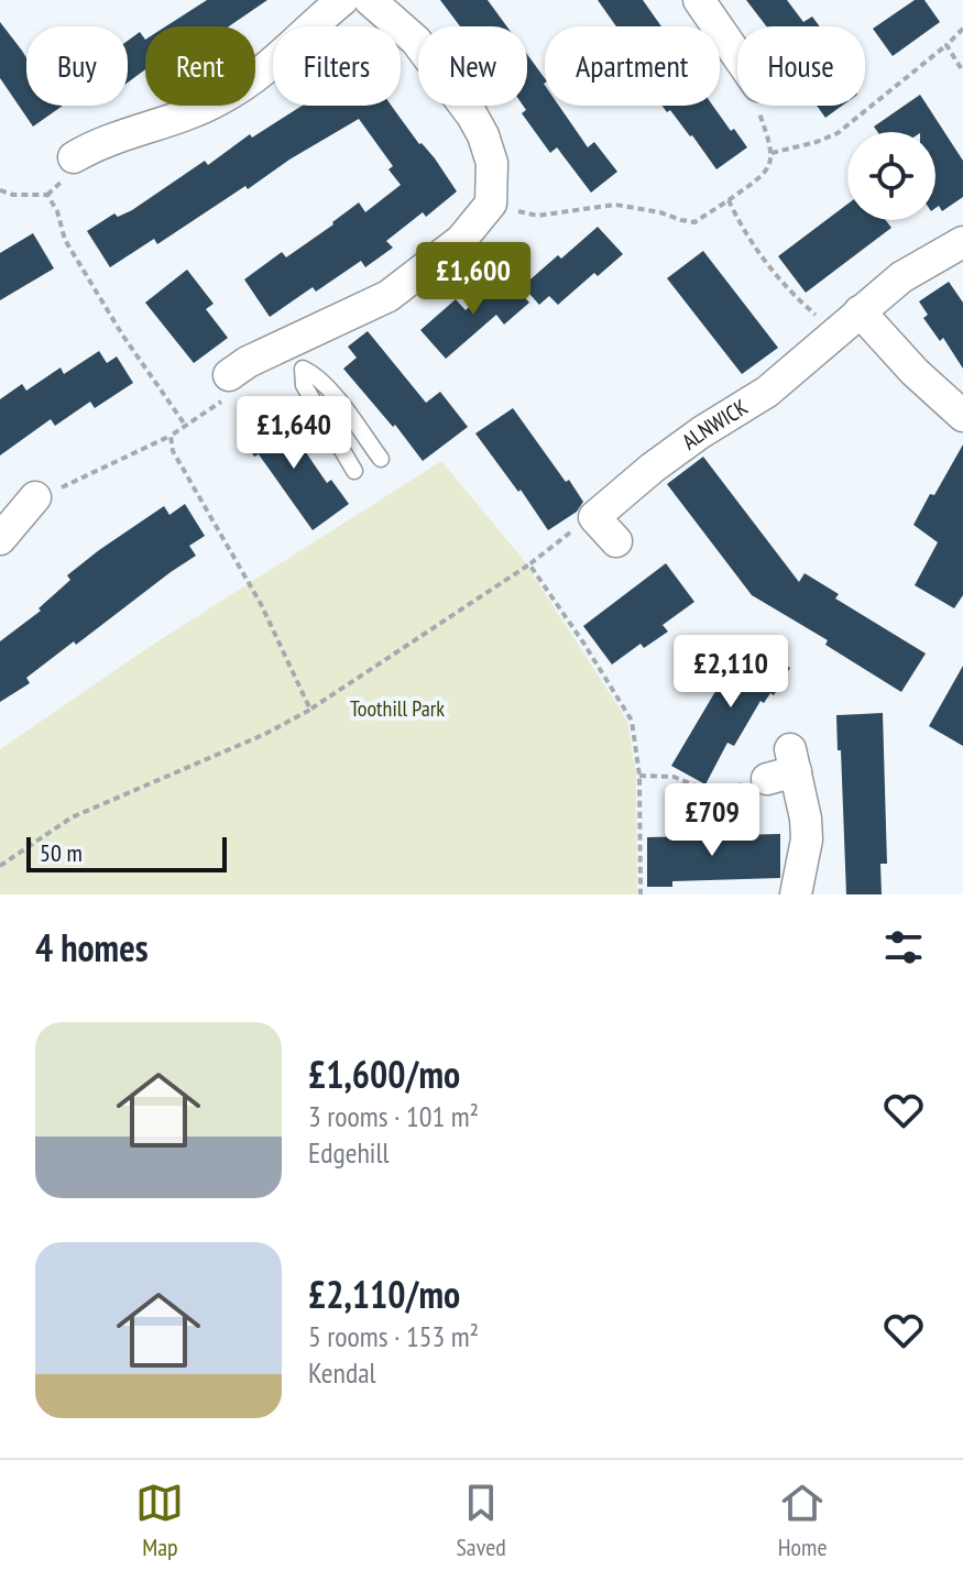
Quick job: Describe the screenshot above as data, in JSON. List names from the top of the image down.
{
  "streets": {
    "street": ["ALNWICK"]
  },
  "parks": ["Toothill Park"],
  "scale_bar": "50 m",
  "page": {
    "chip": [
      "Buy",
      "Rent",
      "Filters",
      "New",
      "Apartment",
      "House"
    ],
    "price": [
      "£1,600",
      "£1,640",
      "£2,110",
      "£709"
    ],
    "scale": "50 m",
    "heading": "4 homes",
    "list": [
      {
        "name": "£1,600/mo",
        "note": "3 rooms · 101 m² · Edgehill"
      },
      {
        "name": "£2,110/mo",
        "note": "5 rooms · 153 m² · Kendal"
      }
    ],
    "tabs": ["Map", "Saved", "Home"]
  }
}
